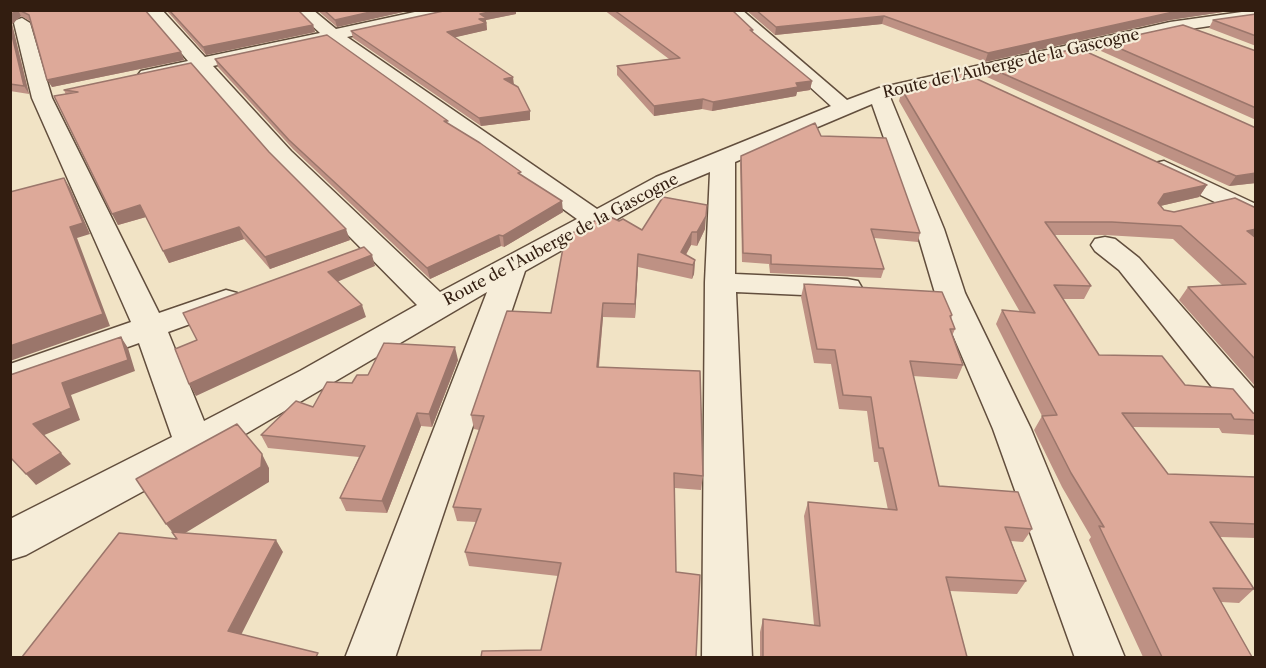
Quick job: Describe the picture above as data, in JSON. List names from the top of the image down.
{
  "streets": {
    "street": ["Route de l'Auberge de la Gascogne"]
  }
}
